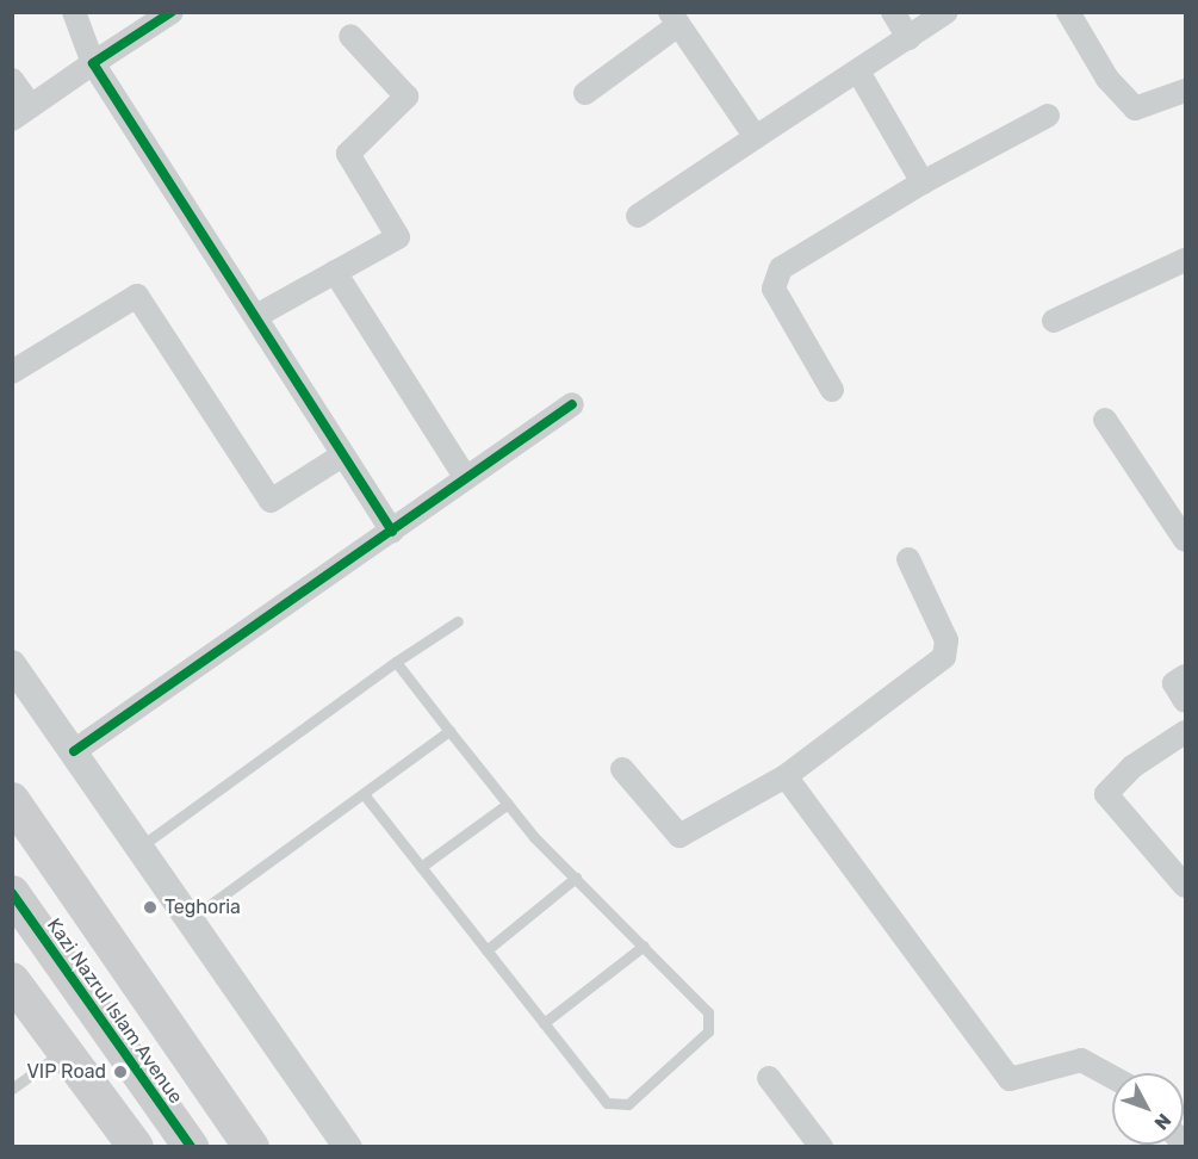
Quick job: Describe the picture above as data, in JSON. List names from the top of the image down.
{
  "streets": {
    "main road": ["Kazi Nazrul Islam Avenue"]
  },
  "places": ["Teghoria", "VIP Road"],
  "north": "bottom right"
}
